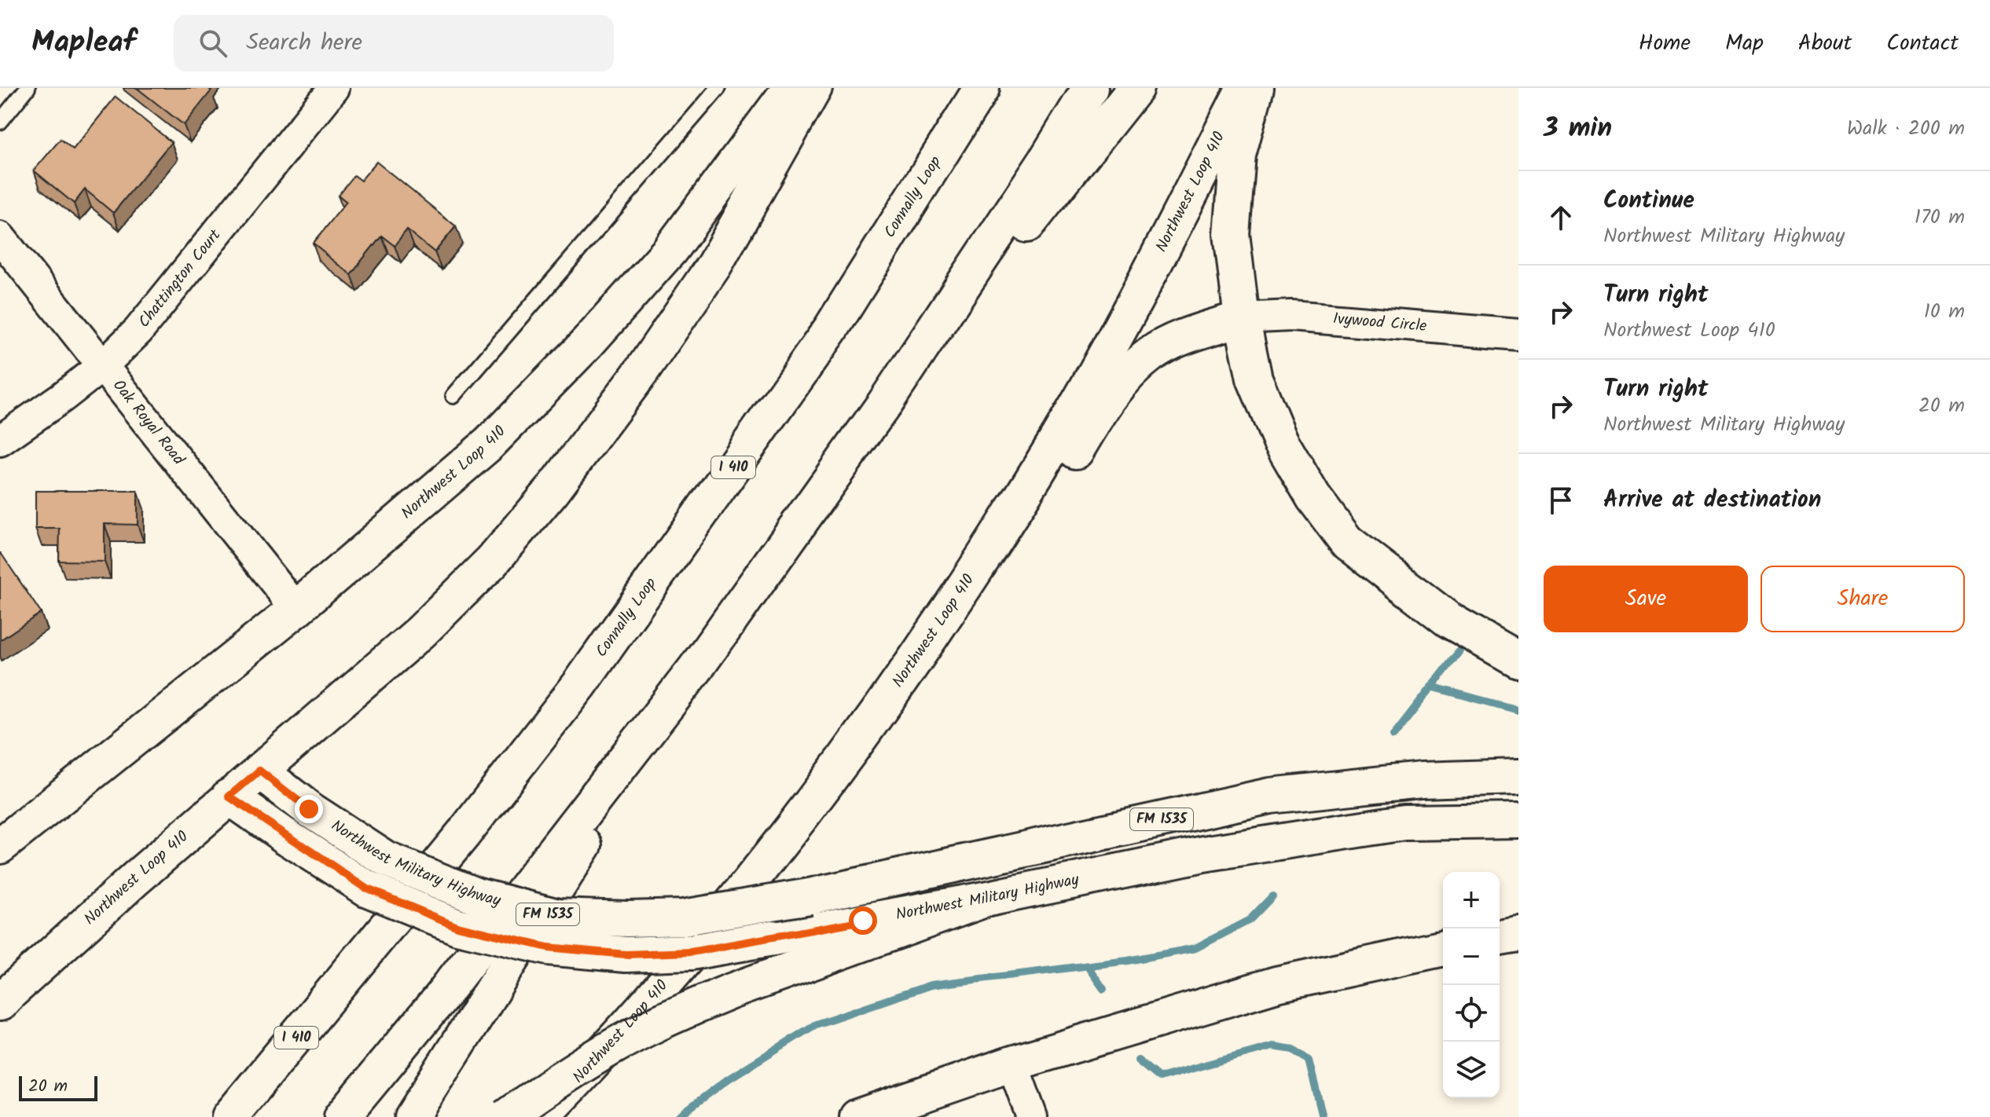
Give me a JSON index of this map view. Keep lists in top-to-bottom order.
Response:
{
  "streets": {
    "main road": [
      "Northwest Loop 410",
      "Connally Loop",
      "I 410",
      "FM 1535",
      "Northwest Military Highway"
    ],
    "street": ["Chattington Court", "Ivywood Circle", "Oak Royal Road"]
  },
  "crossings": [
    ["Northwest Loop 410", "Oak Royal Road"],
    ["Northwest Loop 410", "Northwest Military Highway"],
    ["Chattington Court", "Oak Royal Road"]
  ],
  "scale_bar": "20 m",
  "page": {
    "header": "Mapleaf",
    "search": "Search here",
    "nav": [
      "Home",
      "Map",
      "About",
      "Contact"
    ],
    "heading": ["3 min", "Walk · 200 m"],
    "list": [
      ["Continue", "Northwest Military Highway", "170 m"],
      ["Turn right", "Northwest Loop 410", "10 m"],
      ["Turn right", "Northwest Military Highway", "20 m"],
      "Arrive at destination"
    ],
    "buttons": ["Save", "Share"],
    "map_buttons": ["+", "−"],
    "scale": "20 m"
  }
}
